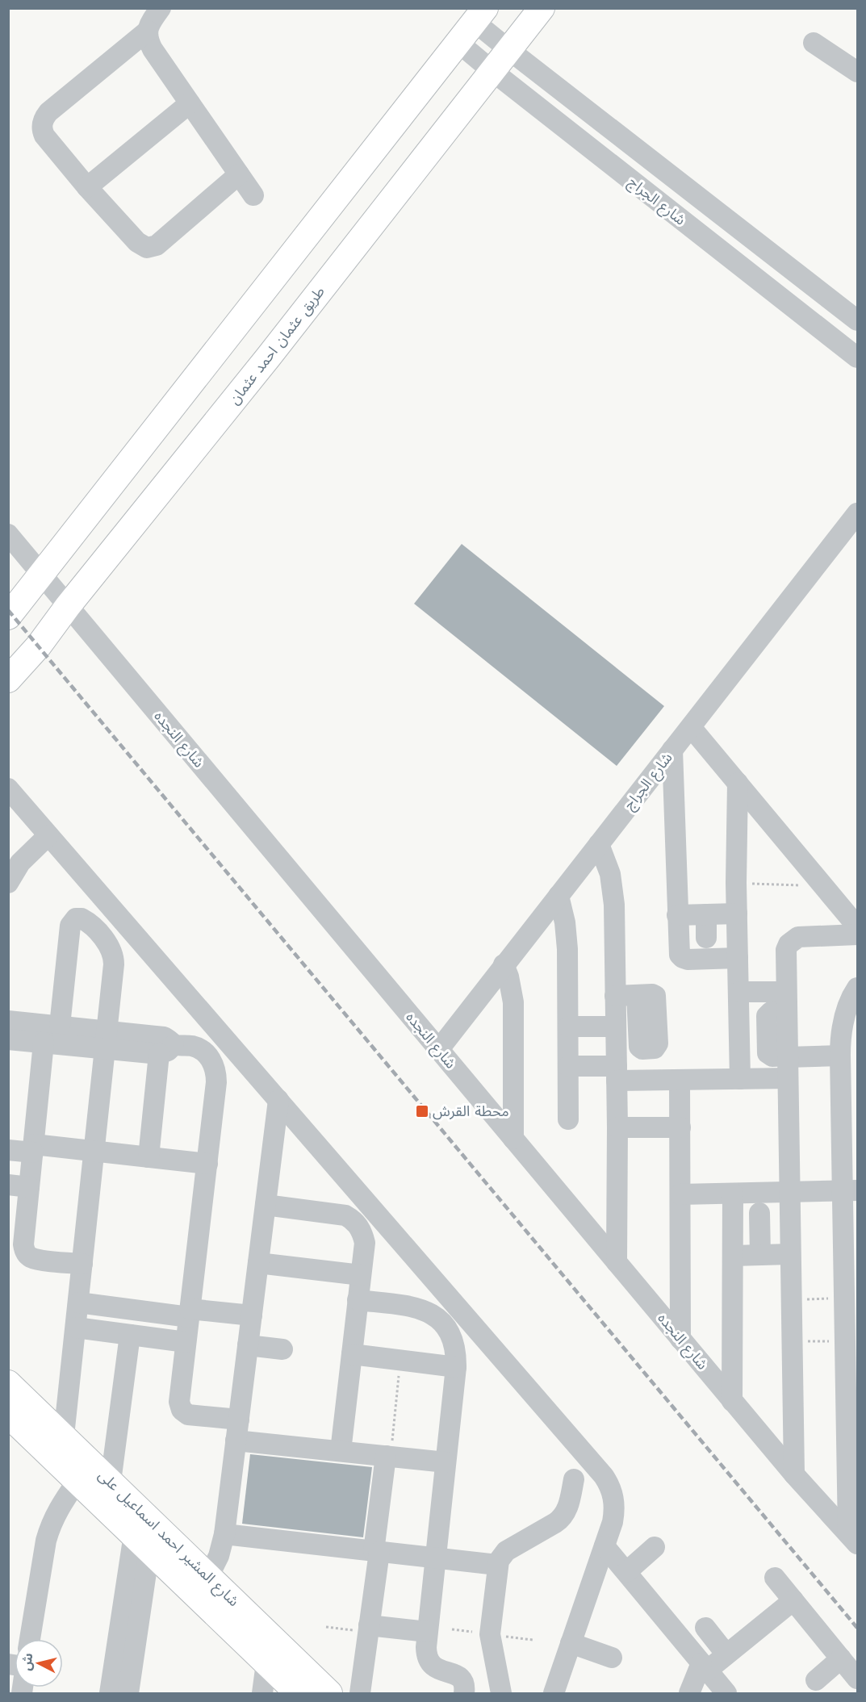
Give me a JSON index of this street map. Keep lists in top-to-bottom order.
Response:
{
  "streets": {
    "main road": ["طريق عثمان احمد عثمان", "شارع المشير احمد اسماعيل على"],
    "street": ["شارع الجراج", "شارع النجده"]
  },
  "crossings": [
    ["شارع الجراج", "طريق عثمان احمد عثمان"],
    ["شارع الجراج", "شارع النجده"],
    ["طريق عثمان احمد عثمان", "شارع النجده"]
  ],
  "places": {
    "transit": ["محطة القرش"]
  },
  "north": "left"
}
